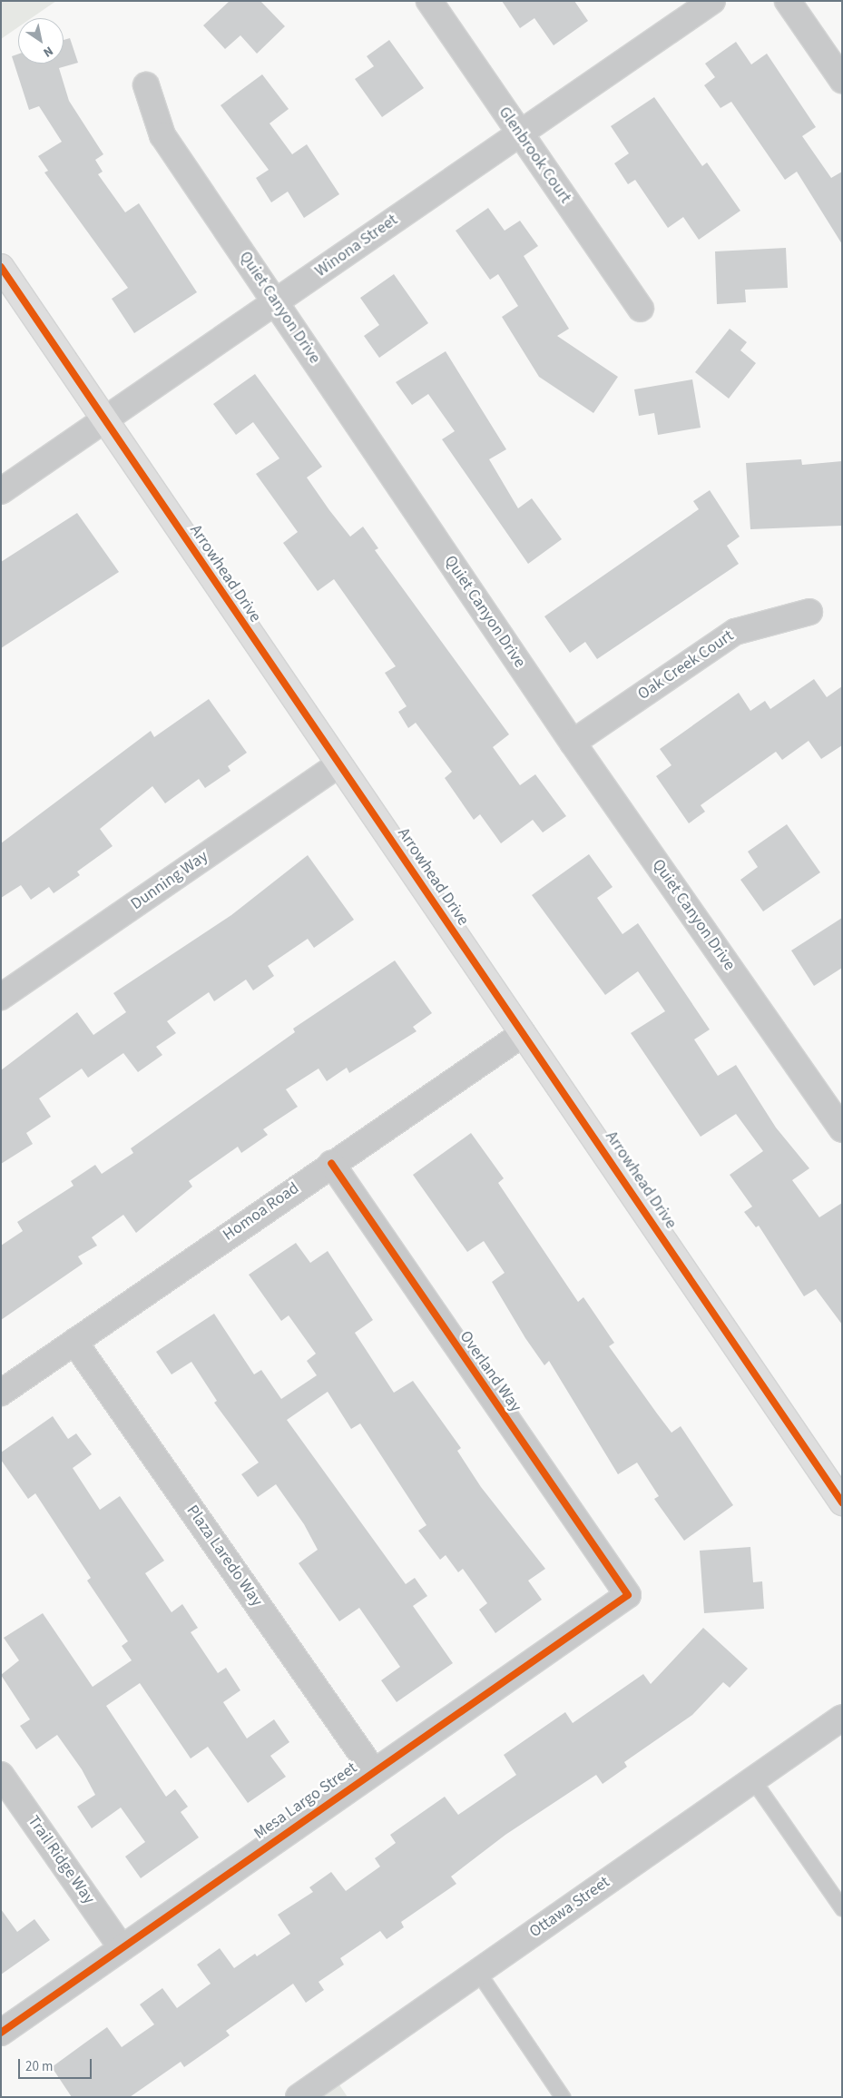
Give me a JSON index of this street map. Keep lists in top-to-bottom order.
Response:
{
  "streets": {
    "main road": ["Arrowhead Drive"],
    "street": [
      "Glenbrook Court",
      "Winona Street",
      "Quiet Canyon Drive",
      "Oak Creek Court",
      "Dunning Way",
      "Homoa Road",
      "Overland Way",
      "Plaza Laredo Way",
      "Mesa Largo Street",
      "Trail Ridge Way",
      "Ottawa Street"
    ]
  },
  "crossings": [
    ["Glenbrook Court", "Winona Street"],
    ["Winona Street", "Quiet Canyon Drive"],
    ["Winona Street", "Arrowhead Drive"],
    ["Quiet Canyon Drive", "Oak Creek Court"],
    ["Arrowhead Drive", "Dunning Way"],
    ["Arrowhead Drive", "Homoa Road"],
    ["Homoa Road", "Overland Way"],
    ["Homoa Road", "Plaza Laredo Way"],
    ["Overland Way", "Mesa Largo Street"],
    ["Plaza Laredo Way", "Mesa Largo Street"],
    ["Mesa Largo Street", "Trail Ridge Way"]
  ],
  "scale_bar": "20 m",
  "north": "bottom right"
}
